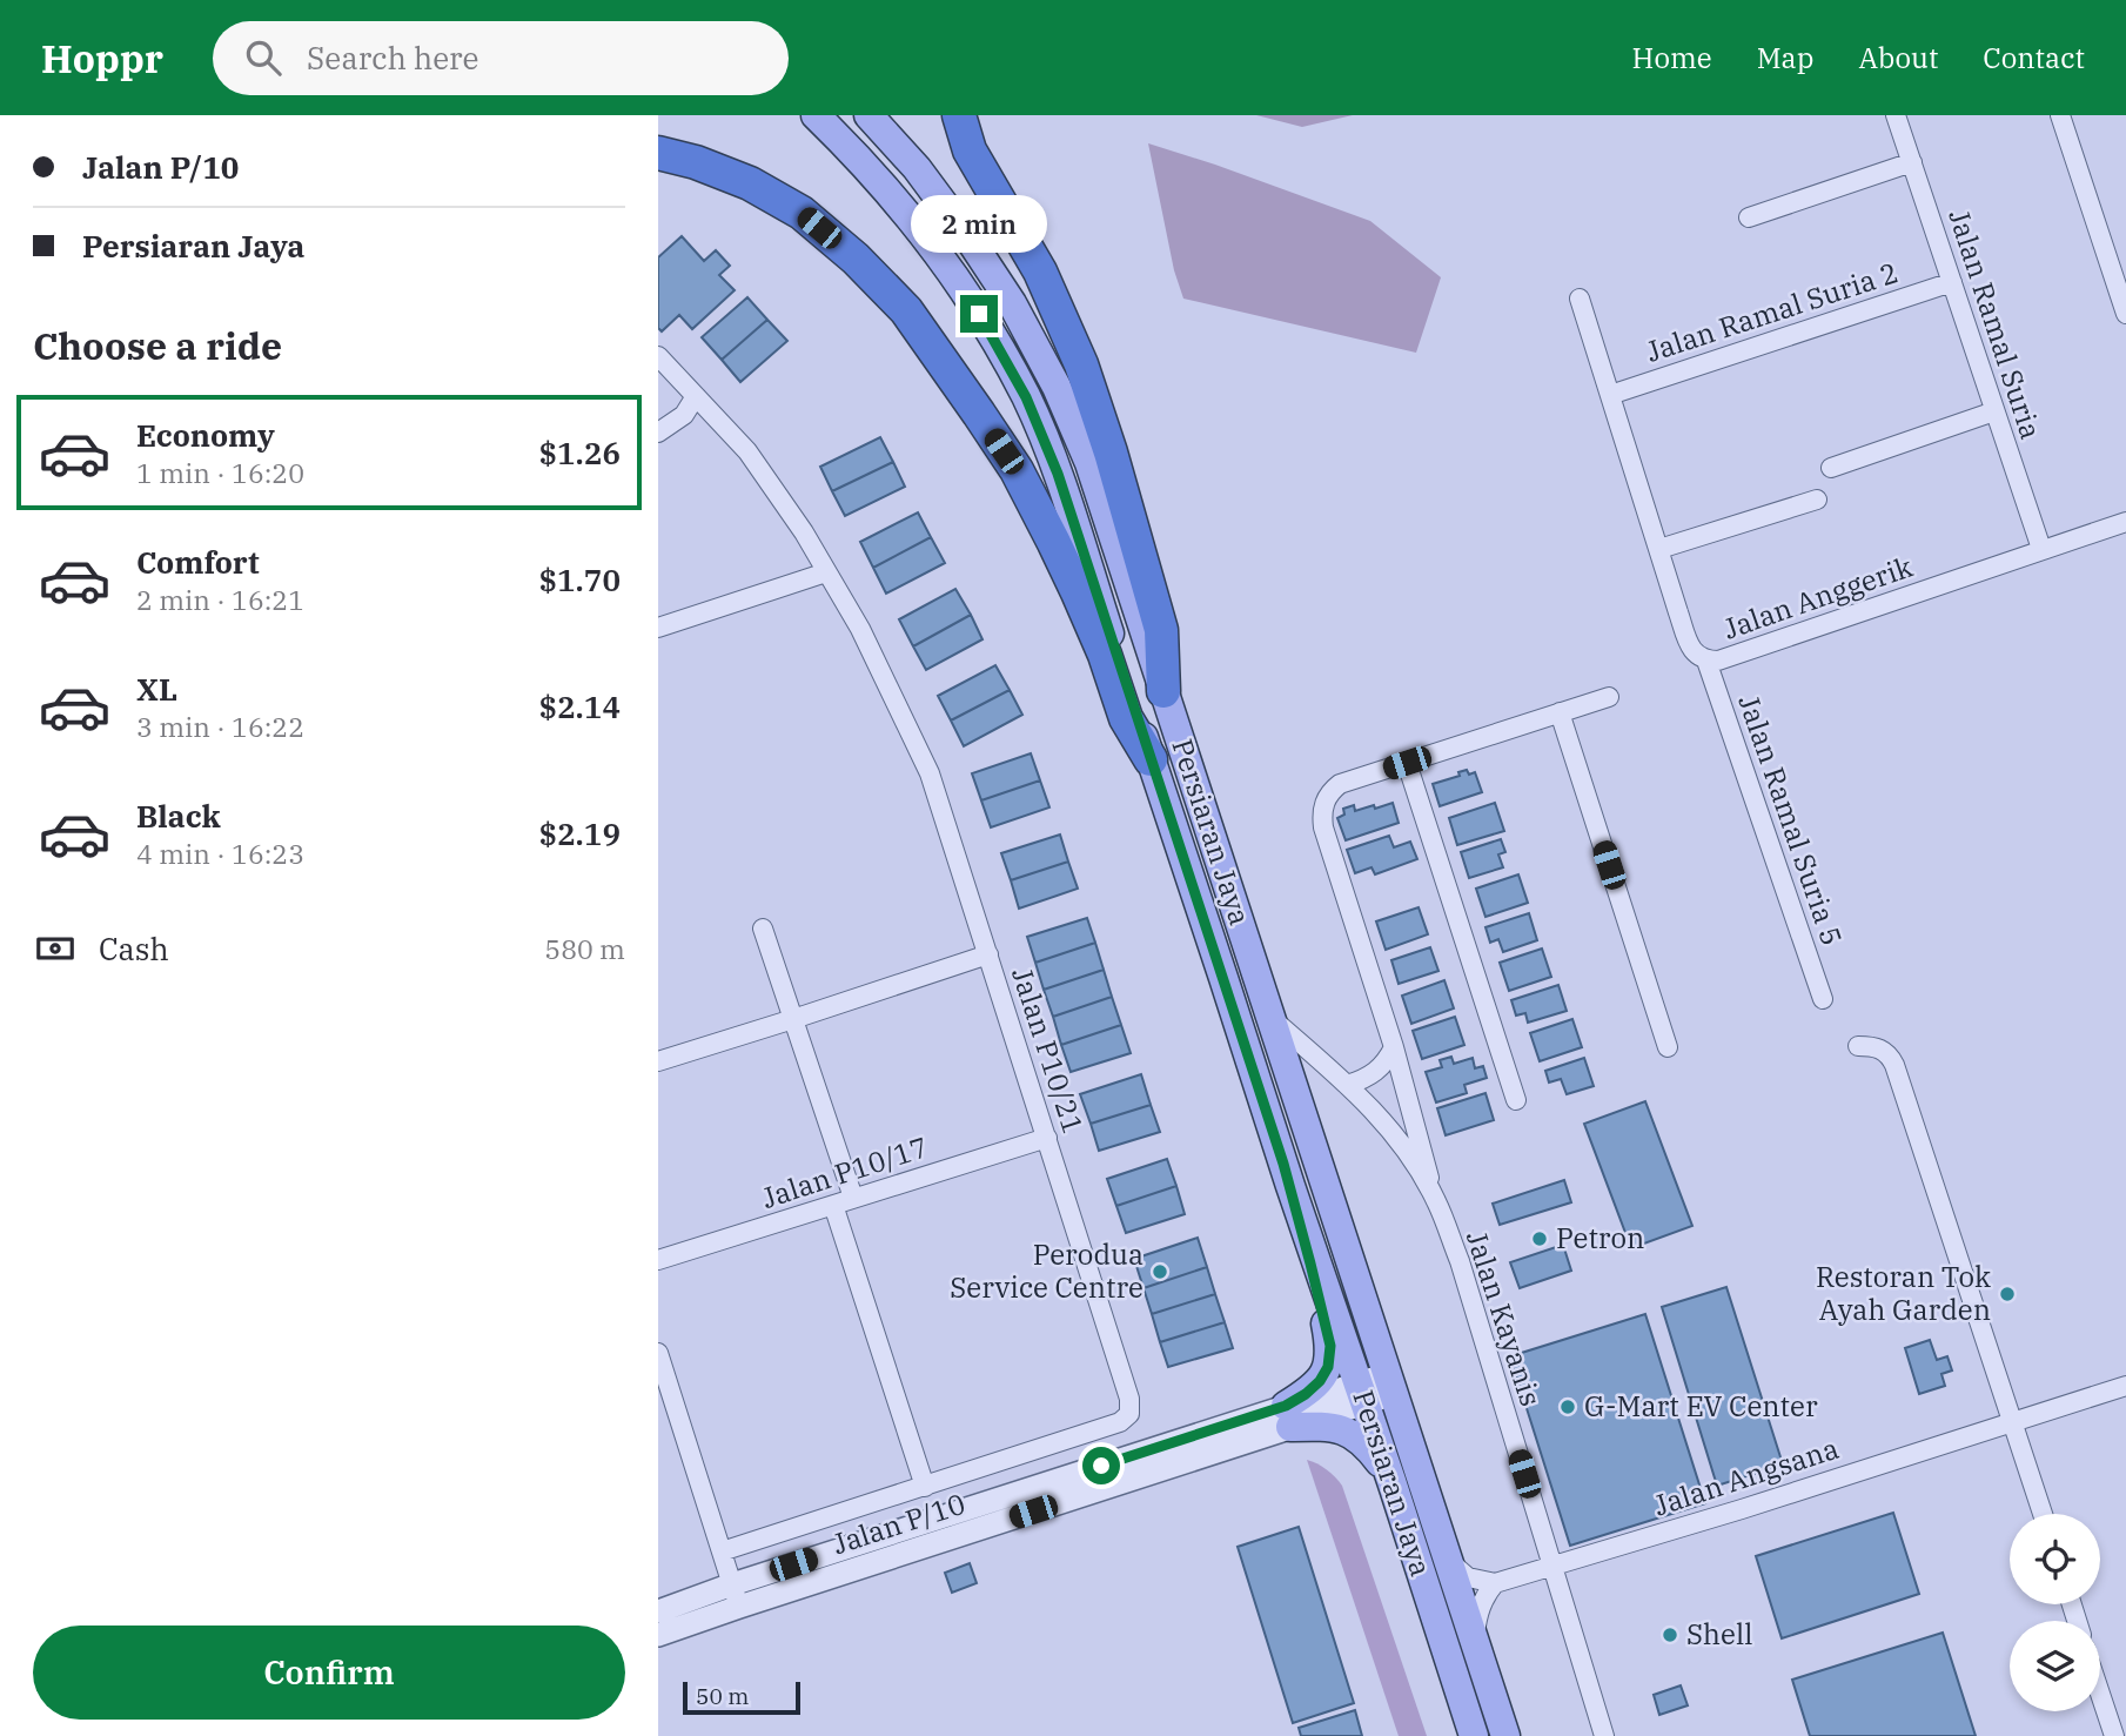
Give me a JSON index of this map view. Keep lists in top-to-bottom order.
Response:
{
  "streets": {
    "main road": ["Persiaran Jaya"],
    "street": [
      "Jalan Ramal Suria 2",
      "Jalan Ramal Suria",
      "Jalan Anggerik",
      "Jalan Ramal Suria 5",
      "Jalan P10/21",
      "Jalan P10/17",
      "Jalan Kayanis",
      "Jalan Angsana",
      "Jalan P/10"
    ]
  },
  "crossings": [
    ["Jalan Ramal Suria 2", "Jalan Ramal Suria"],
    ["Jalan Ramal Suria 2", "Jalan Anggerik"],
    ["Jalan Ramal Suria", "Jalan Anggerik"],
    ["Jalan Anggerik", "Jalan Ramal Suria 5"],
    ["Persiaran Jaya", "Jalan Kayanis"],
    ["Persiaran Jaya", "Jalan P/10"],
    ["Jalan P10/21", "Jalan P10/17"],
    ["Jalan Kayanis", "Jalan Angsana"]
  ],
  "places": [
    "Petron",
    "Perodua Service Centre",
    "Restoran Tok Ayah Garden",
    "G-Mart EV Center",
    "Shell"
  ],
  "scale_bar": "50 m",
  "page": {
    "header": "Hoppr",
    "search": "Search here",
    "nav": [
      "Home",
      "Map",
      "About",
      "Contact"
    ],
    "banner": ["Jalan P/10", "Persiaran Jaya"],
    "bubble": "2 min",
    "heading": "Choose a ride",
    "list": [
      {
        "name": "Economy",
        "note": "1 min · 16:20",
        "value": "$1.26"
      },
      {
        "name": "Comfort",
        "note": "2 min · 16:21",
        "value": "$1.70"
      },
      {
        "name": "XL",
        "note": "3 min · 16:22",
        "value": "$2.14"
      },
      {
        "name": "Black",
        "note": "4 min · 16:23",
        "value": "$2.19"
      }
    ],
    "pay": ["Cash", "580 m"],
    "buttons": "Confirm",
    "scale": "50 m"
  }
}
